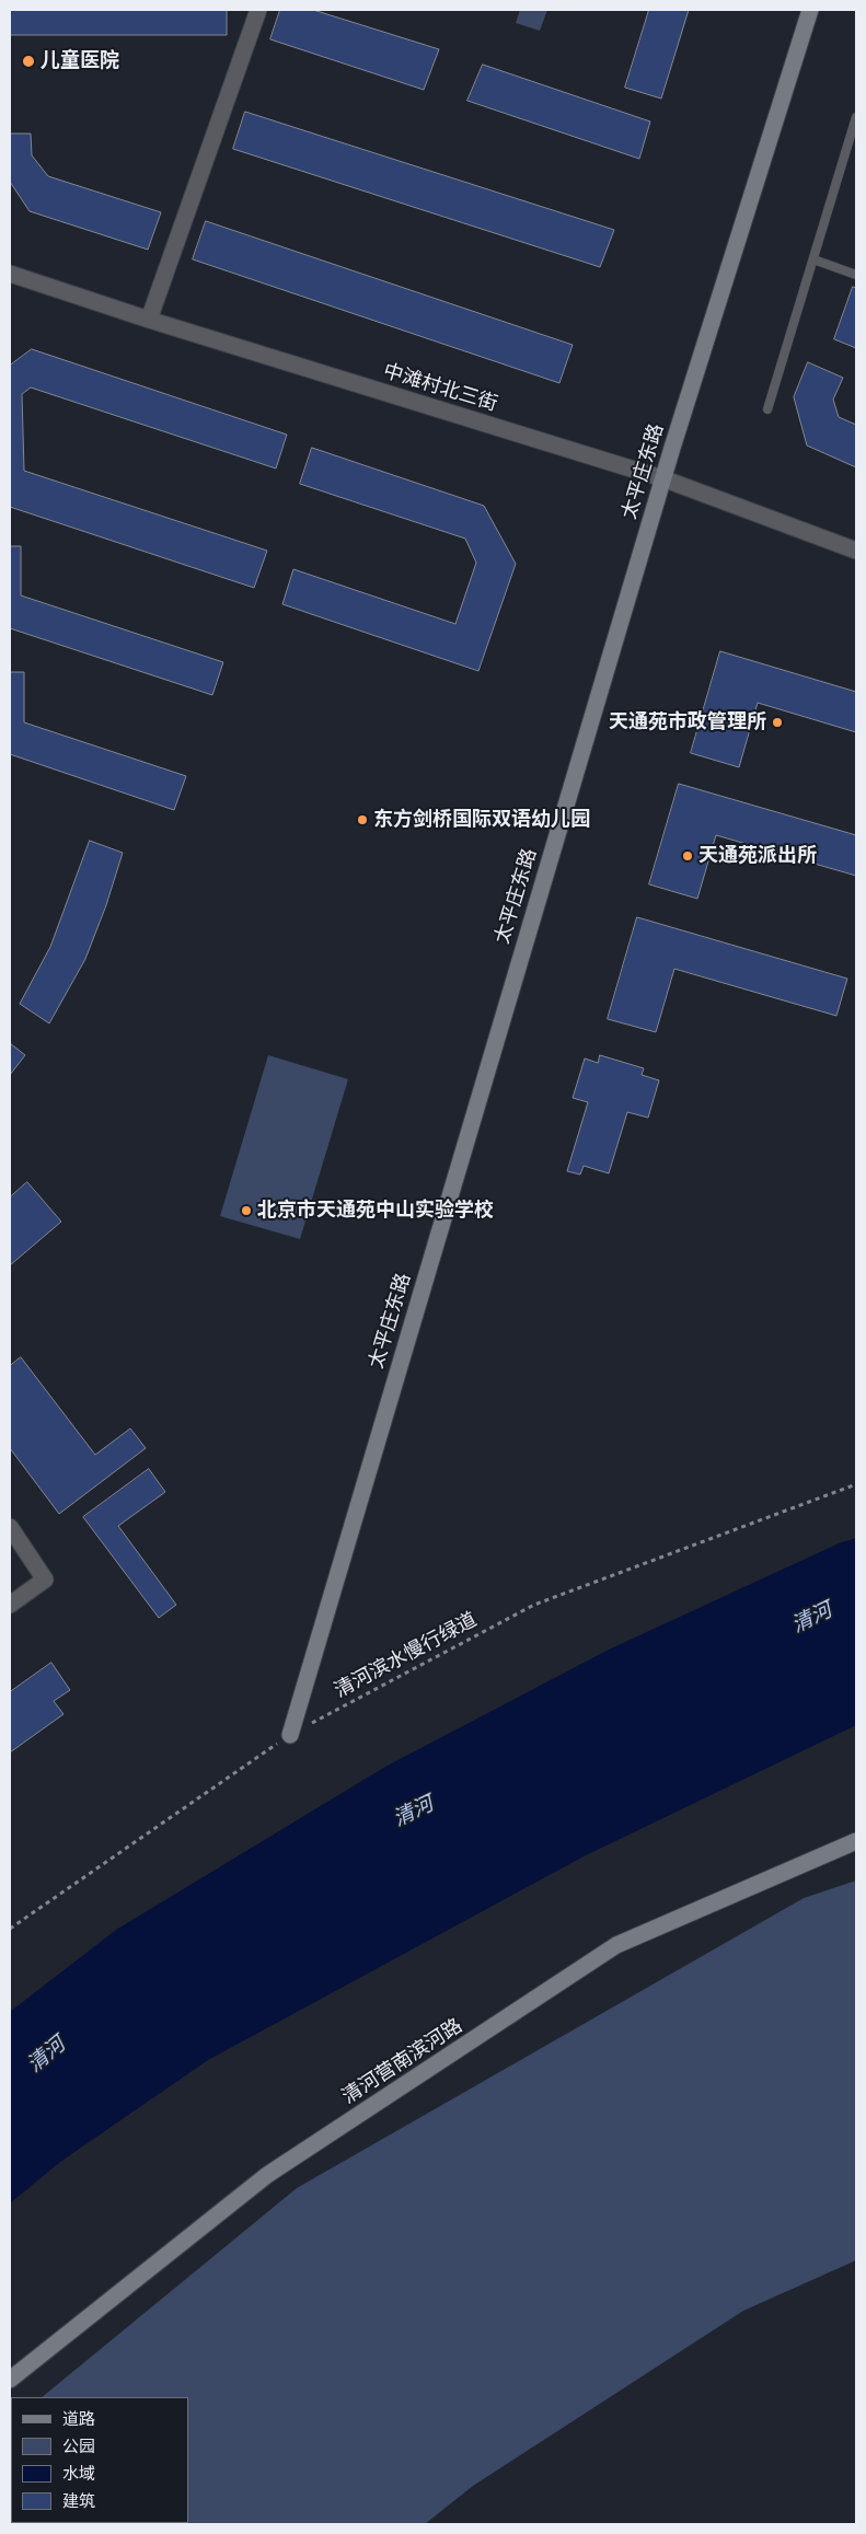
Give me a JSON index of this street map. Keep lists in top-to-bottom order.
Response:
{
  "streets": {
    "street": ["中滩村北三街", "太平庄东路", "清河营南滨河路"],
    "path": ["清河滨水慢行绿道"]
  },
  "crossings": [
    ["中滩村北三街", "太平庄东路"],
    ["太平庄东路", "清河滨水慢行绿道"]
  ],
  "water": ["清河"],
  "places": [
    "儿童医院",
    "天通苑市政管理所",
    "东方剑桥国际双语幼儿园",
    "天通苑派出所",
    "北京市天通苑中山实验学校"
  ],
  "legend": [
    "道路",
    "公园",
    "水域",
    "建筑"
  ]
}
